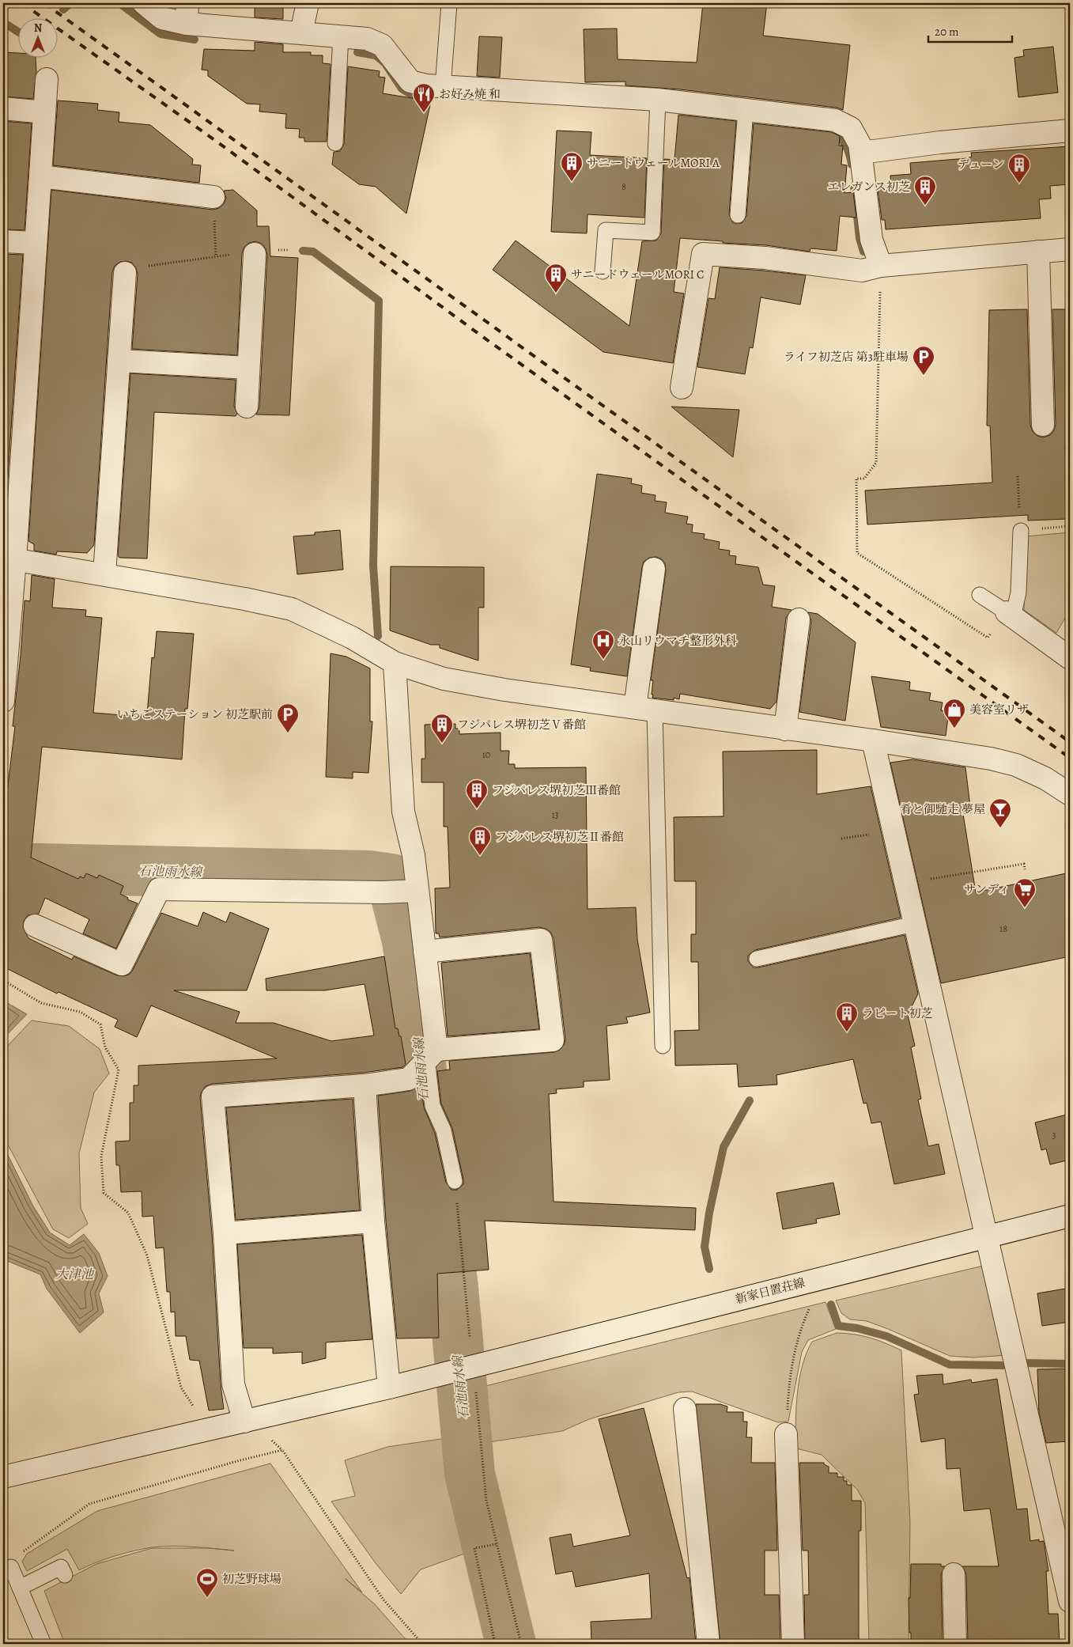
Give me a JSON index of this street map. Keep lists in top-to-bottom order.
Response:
{
  "streets": {
    "street": ["新家日置荘線"]
  },
  "water": ["石池雨水線", "大津池"],
  "places": {
    "restaurant": ["お好み焼 和"],
    "building": [
      "サニードウェールMORI A",
      "デューン",
      "エレガンス初芝",
      "サニードウェールMORI C",
      "フジパレス堺初芝Ⅴ番館",
      "フジパレス堺初芝Ⅲ番館",
      "フジパレス堺初芝Ⅱ番館",
      "ラピート初芝"
    ],
    "parking": ["ライフ初芝店 第3駐車場", "いちごステーション 初芝駅前"],
    "hospital": ["永山リウマチ整形外科"],
    "shop": ["美容室リザ"],
    "bar": ["肴と御馳走 夢屋"],
    "supermarket": ["サンディ"],
    "sports": ["初芝野球場"]
  },
  "house_numbers": [
    "8",
    "10",
    "13",
    "18",
    "3"
  ],
  "scale_bar": "20 m",
  "north": "top"
}
